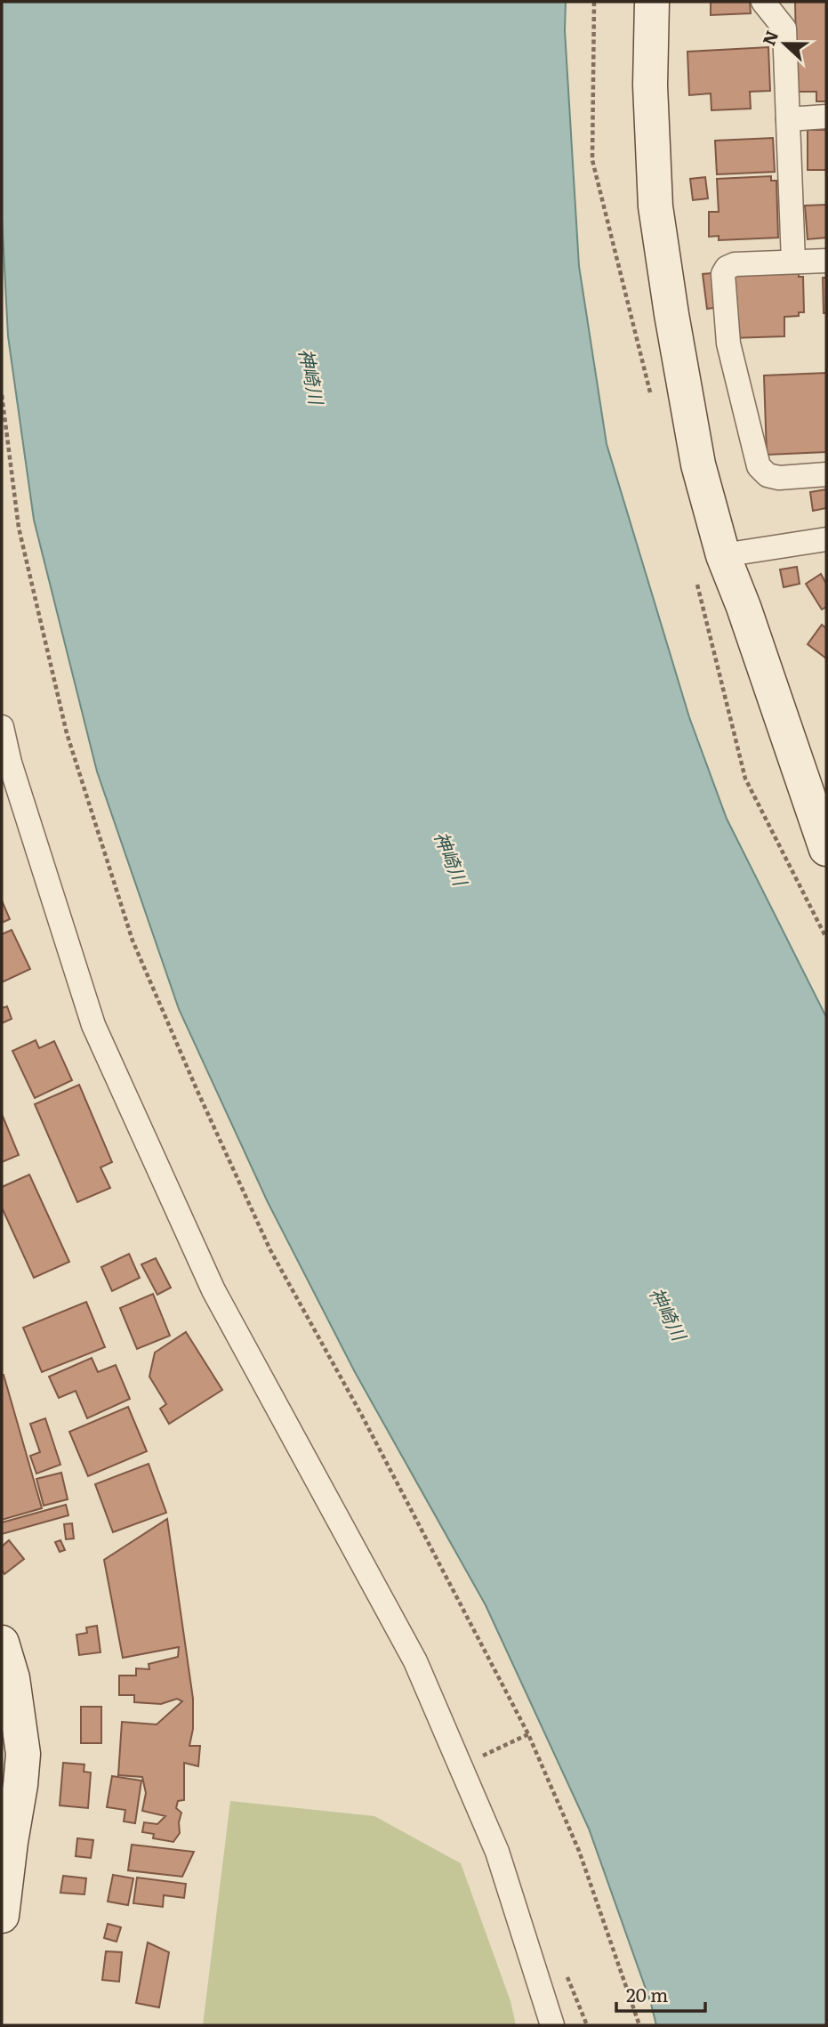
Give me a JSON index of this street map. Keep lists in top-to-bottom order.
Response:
{
  "water": ["神崎川"],
  "scale_bar": "20 m",
  "north": "left"
}
